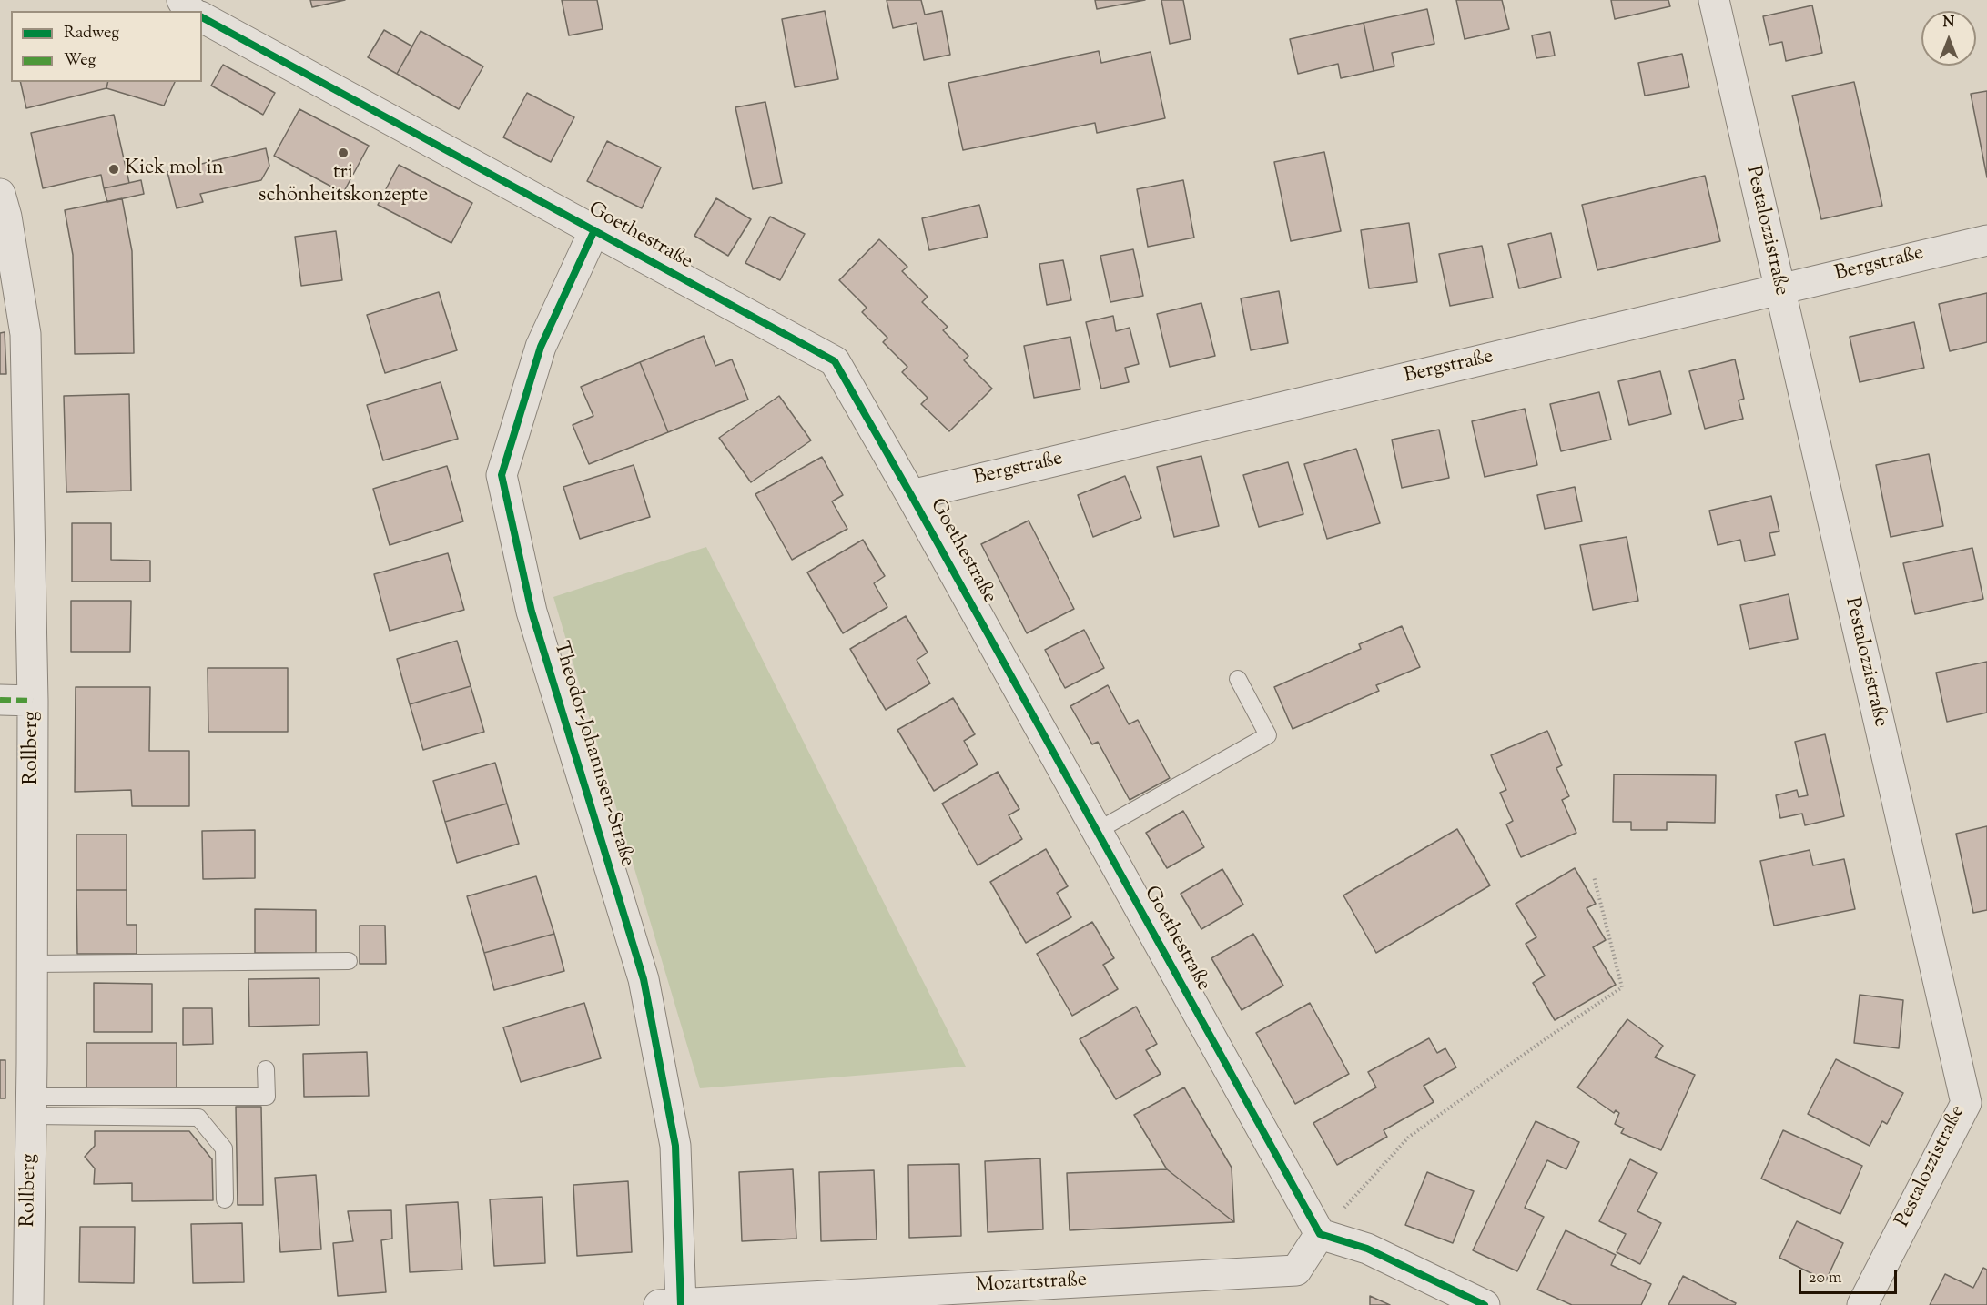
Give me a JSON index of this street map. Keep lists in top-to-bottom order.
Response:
{
  "streets": {
    "street": [
      "Pestalozzistraße",
      "Goethestraße",
      "Bergstraße",
      "Rollberg",
      "Theodor-Johannsen-Straße",
      "Mozartstraße"
    ]
  },
  "crossings": [
    ["Pestalozzistraße", "Bergstraße"],
    ["Goethestraße", "Bergstraße"],
    ["Goethestraße", "Theodor-Johannsen-Straße"],
    ["Goethestraße", "Mozartstraße"],
    ["Theodor-Johannsen-Straße", "Mozartstraße"]
  ],
  "places": ["tri schönheitskonzepte", "Kiek mol in"],
  "legend": ["Radweg", "Weg"],
  "scale_bar": "20 m",
  "north": "top"
}
